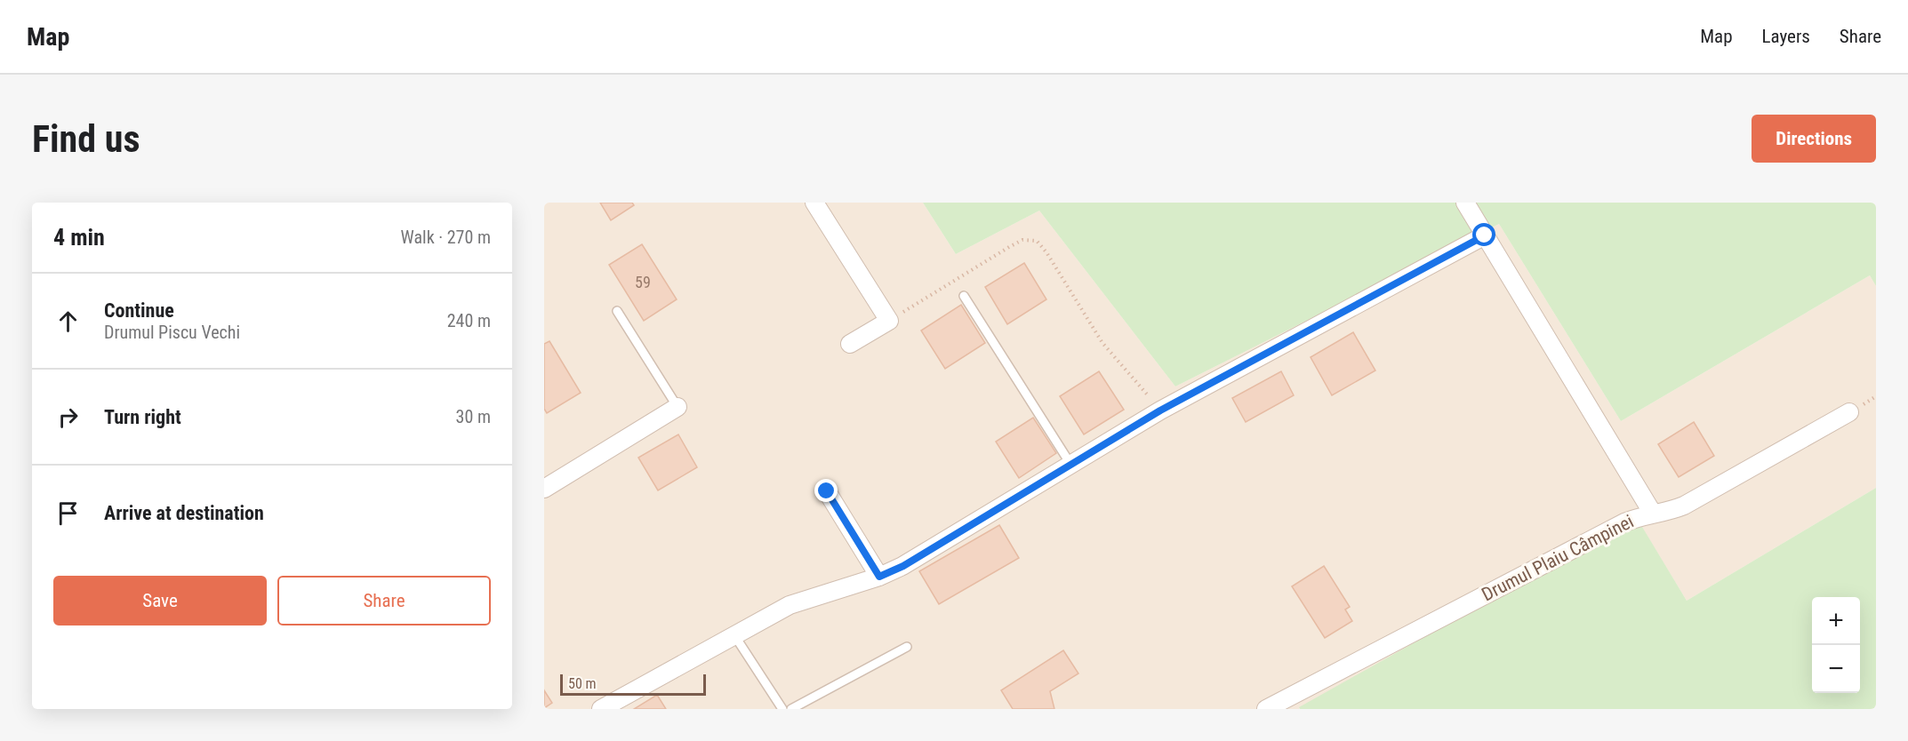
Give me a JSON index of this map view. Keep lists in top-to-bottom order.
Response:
{
  "streets": {
    "street": ["Drumul Plaiu Câmpinei"]
  },
  "house_numbers": ["59"],
  "scale_bar": "50 m",
  "page": {
    "header": "Map",
    "nav": ["Map", "Layers", "Share"],
    "buttons": [
      "Directions",
      ["Save", "Share"]
    ],
    "title": "Find us",
    "heading": ["4 min", "Walk · 270 m"],
    "list": [
      ["Continue", "Drumul Piscu Vechi", "240 m"],
      ["Turn right", "30 m"],
      "Arrive at destination"
    ],
    "map_buttons": ["+", "−"],
    "scale": "50 m"
  }
}
